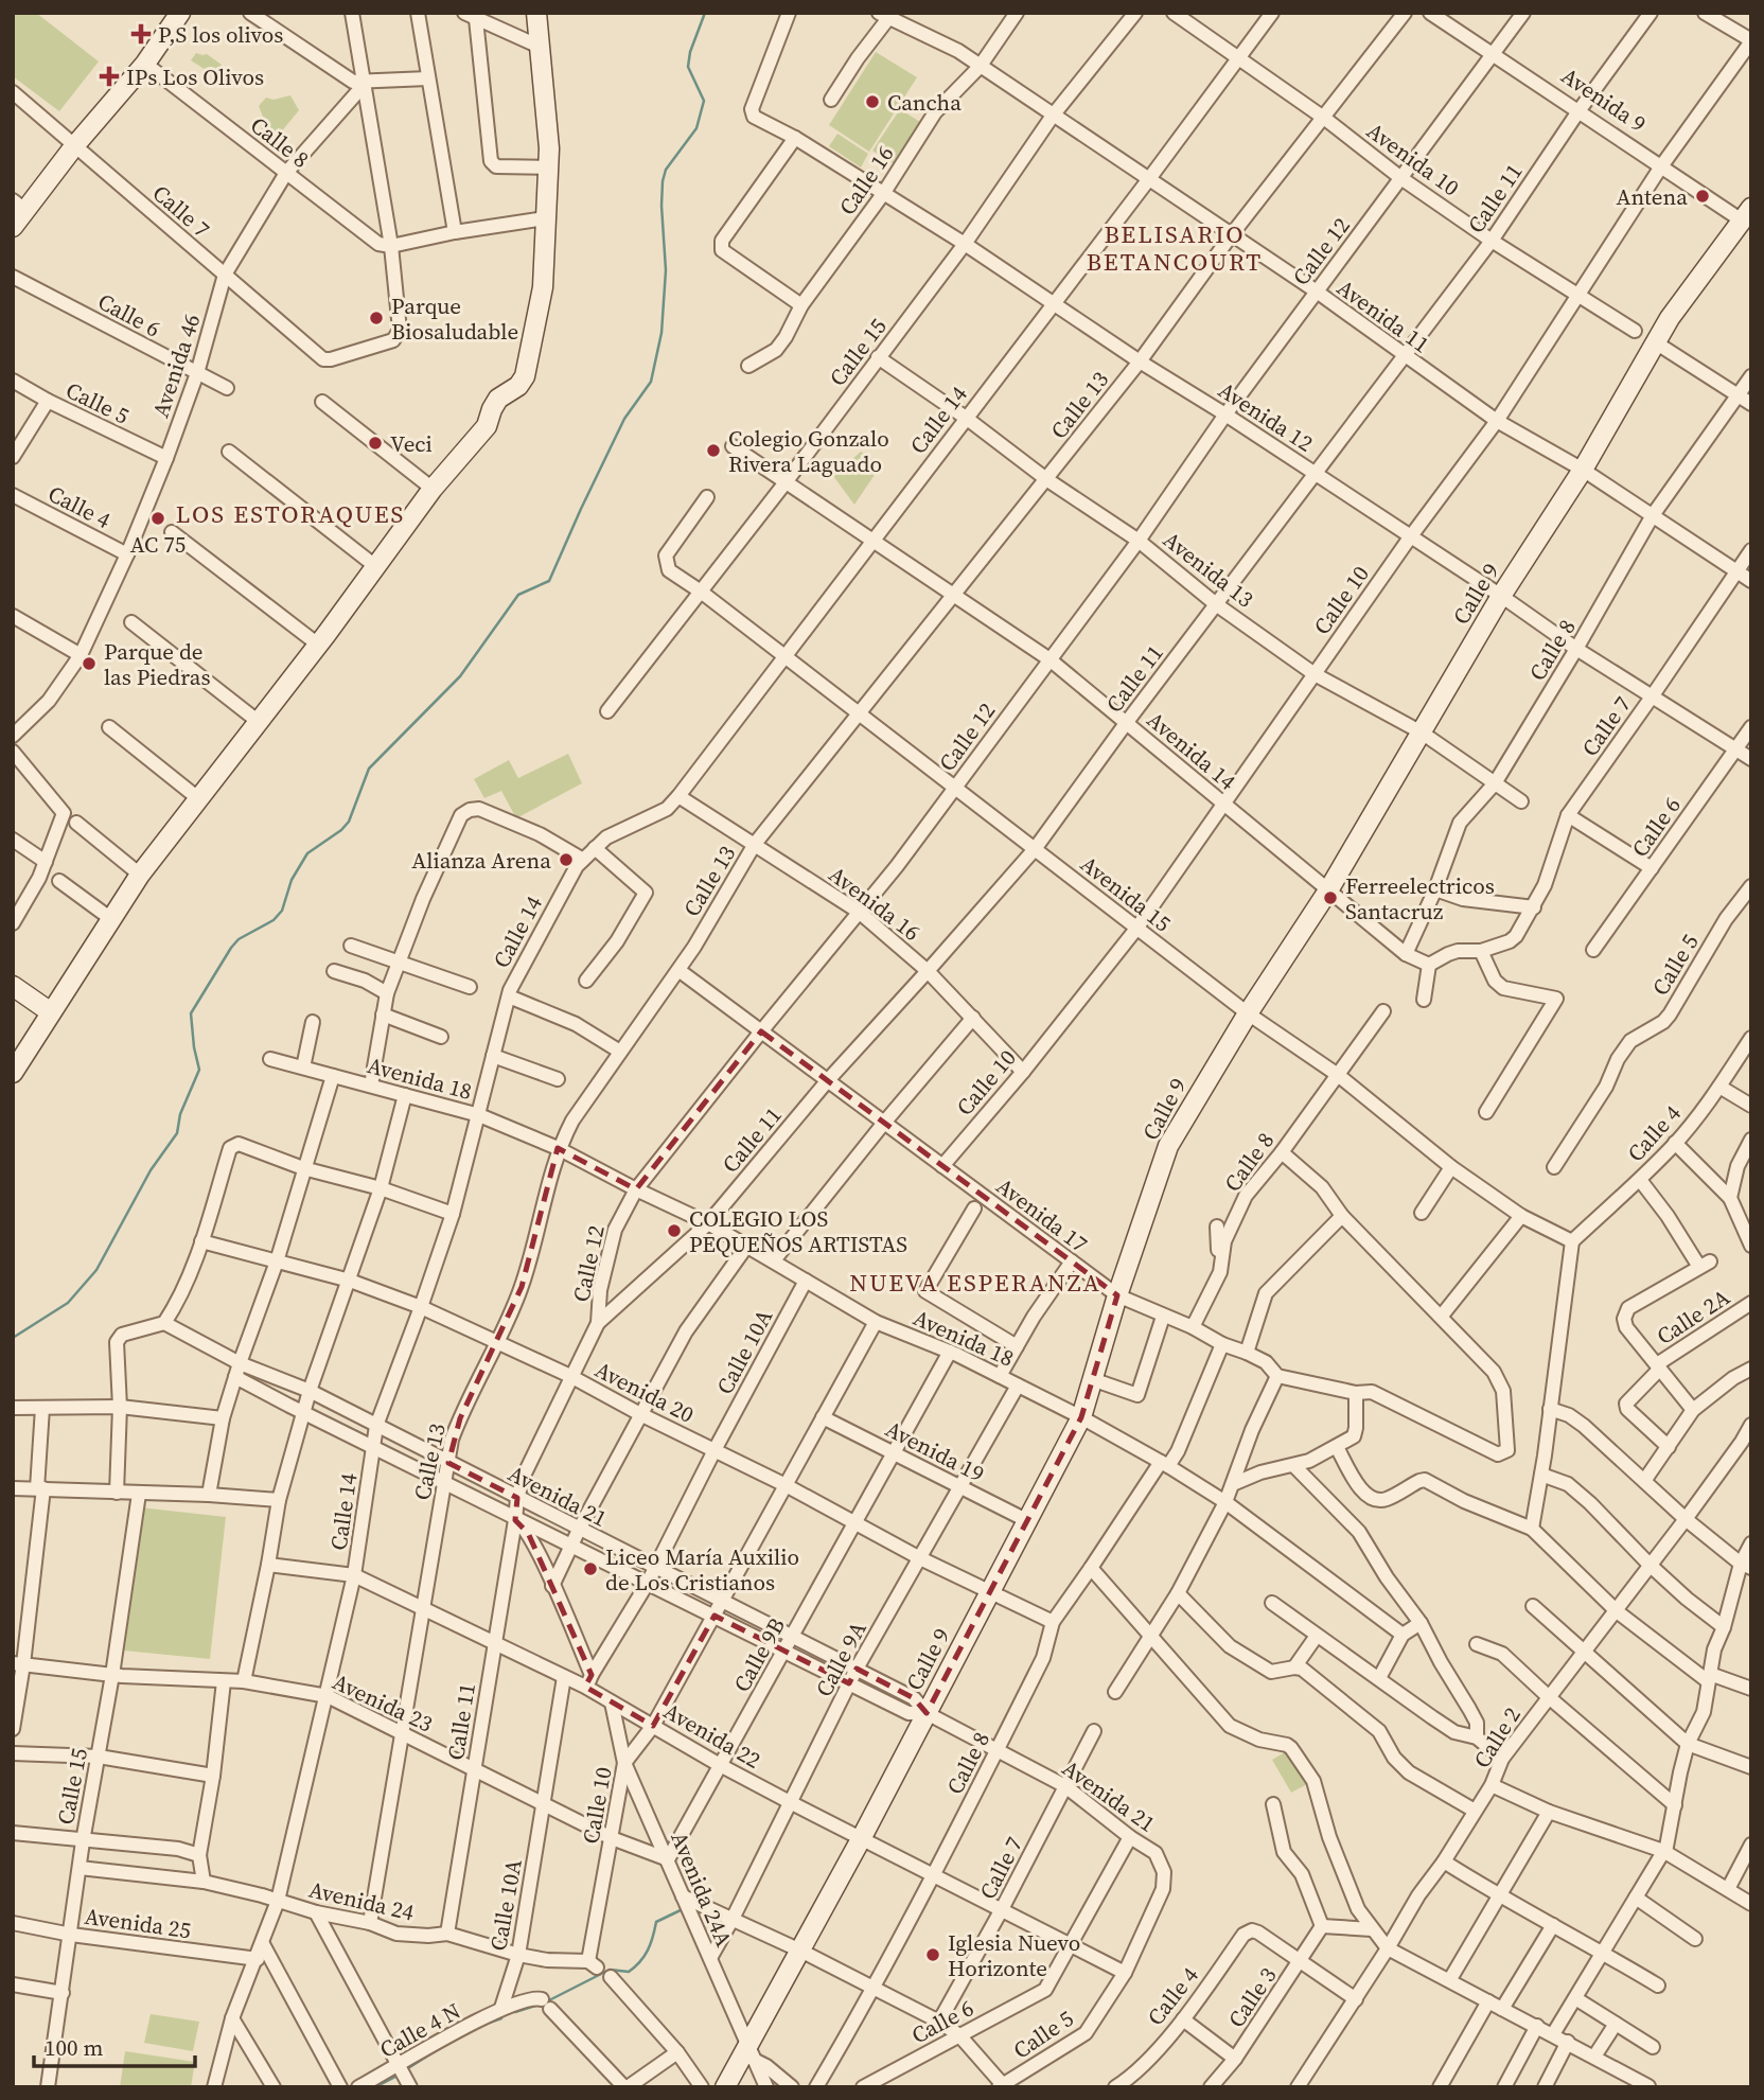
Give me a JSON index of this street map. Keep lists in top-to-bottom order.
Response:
{
  "streets": {
    "street": [
      "Avenida 9",
      "Calle 8",
      "Avenida 10",
      "Calle 16",
      "Calle 11",
      "Calle 7",
      "Calle 12",
      "Calle 6",
      "Avenida 11",
      "Calle 15",
      "Avenida 46",
      "Calle 5",
      "Calle 13",
      "Avenida 12",
      "Calle 14",
      "Calle 4",
      "Avenida 13",
      "Calle 9",
      "Calle 10",
      "Avenida 14",
      "Avenida 15",
      "Avenida 16",
      "Avenida 18",
      "Avenida 17",
      "Calle 2A",
      "Calle 10A",
      "Avenida 20",
      "Avenida 19",
      "Avenida 21",
      "Calle 9B",
      "Calle 9A",
      "Avenida 23",
      "Avenida 22",
      "Calle 2",
      "Avenida 24A",
      "Avenida 24",
      "Avenida 25",
      "Calle 3",
      "Calle 4 N"
    ]
  },
  "crossings": [
    ["Avenida 9", "Calle 11"],
    ["Avenida 9", "Calle 12"],
    ["Avenida 9", "Calle 9"],
    ["Avenida 9", "Calle 10"],
    ["Calle 8", "Calle 7"],
    ["Calle 8", "Avenida 11"],
    ["Calle 8", "Avenida 46"],
    ["Calle 8", "Avenida 12"],
    ["Calle 8", "Avenida 13"],
    ["Calle 8", "Avenida 14"],
    ["Calle 8", "Avenida 15"],
    ["Calle 8", "Avenida 18"],
    ["Calle 8", "Avenida 17"],
    ["Calle 8", "Avenida 20"],
    ["Calle 8", "Avenida 21"],
    ["Calle 8", "Avenida 22"],
    ["Avenida 10", "Calle 11"],
    ["Avenida 10", "Calle 12"],
    ["Avenida 10", "Calle 13"],
    ["Avenida 10", "Calle 14"],
    ["Avenida 10", "Calle 10"],
    ["Calle 16", "Avenida 11"],
    ["Calle 16", "Avenida 12"],
    ["Calle 11", "Calle 12"],
    ["Calle 11", "Avenida 11"],
    ["Calle 11", "Avenida 12"],
    ["Calle 11", "Avenida 13"],
    ["Calle 11", "Avenida 14"],
    ["Calle 11", "Avenida 15"],
    ["Calle 11", "Avenida 16"],
    ["Calle 11", "Avenida 18"],
    ["Calle 11", "Avenida 17"],
    ["Calle 11", "Avenida 21"],
    ["Calle 11", "Avenida 23"],
    ["Calle 11", "Avenida 22"],
    ["Calle 11", "Avenida 24"],
    ["Calle 7", "Avenida 11"],
    ["Calle 7", "Avenida 46"],
    ["Calle 7", "Avenida 12"],
    ["Calle 7", "Avenida 21"],
    ["Calle 7", "Avenida 22"],
    ["Calle 12", "Avenida 11"],
    ["Calle 12", "Avenida 12"],
    ["Calle 12", "Avenida 13"],
    ["Calle 12", "Avenida 14"],
    ["Calle 12", "Avenida 15"],
    ["Calle 12", "Avenida 16"],
    ["Calle 12", "Avenida 18"],
    ["Calle 12", "Avenida 17"],
    ["Calle 12", "Avenida 20"],
    ["Calle 12", "Avenida 21"],
    ["Calle 6", "Avenida 46"],
    ["Calle 6", "Avenida 12"],
    ["Calle 6", "Avenida 21"],
    ["Calle 6", "Avenida 22"],
    ["Avenida 11", "Calle 15"],
    ["Avenida 11", "Calle 13"],
    ["Avenida 11", "Calle 14"],
    ["Avenida 11", "Calle 9"],
    ["Avenida 11", "Calle 10"],
    ["Calle 15", "Avenida 12"],
    ["Calle 15", "Avenida 13"],
    ["Calle 15", "Avenida 14"],
    ["Calle 15", "Avenida 15"],
    ["Calle 15", "Avenida 23"],
    ["Calle 15", "Avenida 24"],
    ["Calle 15", "Avenida 25"],
    ["Avenida 46", "Calle 5"],
    ["Avenida 46", "Calle 4"],
    ["Calle 5", "Avenida 21"],
    ["Calle 5", "Avenida 22"],
    ["Calle 13", "Avenida 12"],
    ["Calle 13", "Avenida 13"],
    ["Calle 13", "Avenida 14"],
    ["Calle 13", "Avenida 15"],
    ["Calle 13", "Avenida 16"],
    ["Calle 13", "Avenida 18"],
    ["Calle 13", "Avenida 17"],
    ["Calle 13", "Avenida 20"],
    ["Calle 13", "Avenida 21"],
    ["Calle 13", "Avenida 23"],
    ["Calle 13", "Avenida 22"],
    ["Calle 13", "Avenida 24"],
    ["Avenida 12", "Calle 14"],
    ["Avenida 12", "Calle 9"],
    ["Avenida 12", "Calle 10"],
    ["Calle 14", "Avenida 13"],
    ["Calle 14", "Avenida 14"],
    ["Calle 14", "Avenida 15"],
    ["Calle 14", "Avenida 16"],
    ["Calle 14", "Avenida 18"],
    ["Calle 14", "Avenida 20"],
    ["Calle 14", "Avenida 21"],
    ["Calle 14", "Avenida 23"],
    ["Calle 14", "Avenida 22"],
    ["Calle 14", "Avenida 24"],
    ["Calle 14", "Avenida 25"],
    ["Calle 4", "Avenida 15"],
    ["Calle 4", "Calle 3"],
    ["Avenida 13", "Calle 9"],
    ["Avenida 13", "Calle 10"],
    ["Calle 9", "Avenida 14"],
    ["Calle 9", "Avenida 15"],
    ["Calle 9", "Avenida 18"],
    ["Calle 9", "Avenida 17"],
    ["Calle 9", "Avenida 20"],
    ["Calle 9", "Avenida 19"],
    ["Calle 9", "Avenida 21"],
    ["Calle 9", "Avenida 22"],
    ["Calle 9", "Avenida 24A"],
    ["Calle 10", "Avenida 14"],
    ["Calle 10", "Avenida 15"],
    ["Calle 10", "Avenida 16"],
    ["Calle 10", "Avenida 18"],
    ["Calle 10", "Avenida 17"],
    ["Calle 10", "Avenida 20"],
    ["Calle 10", "Avenida 19"],
    ["Calle 10", "Avenida 21"],
    ["Calle 10", "Avenida 23"],
    ["Calle 10", "Avenida 22"],
    ["Calle 10", "Avenida 24A"],
    ["Calle 10", "Avenida 24"],
    ["Avenida 18", "Calle 10A"],
    ["Avenida 18", "Calle 9B"],
    ["Avenida 18", "Calle 9A"],
    ["Calle 10A", "Avenida 20"],
    ["Calle 10A", "Avenida 21"],
    ["Calle 10A", "Avenida 23"],
    ["Calle 10A", "Avenida 22"],
    ["Calle 10A", "Avenida 24"],
    ["Calle 10A", "Calle 4 N"],
    ["Avenida 20", "Calle 9B"],
    ["Avenida 20", "Calle 9A"],
    ["Avenida 19", "Calle 9B"],
    ["Avenida 19", "Calle 9A"],
    ["Avenida 21", "Calle 9B"],
    ["Avenida 21", "Calle 9A"],
    ["Calle 9B", "Avenida 23"],
    ["Calle 9B", "Avenida 22"],
    ["Calle 9B", "Avenida 24A"],
    ["Calle 9A", "Avenida 22"],
    ["Calle 9A", "Avenida 24A"],
    ["Avenida 23", "Avenida 24A"],
    ["Avenida 22", "Avenida 24A"]
  ],
  "districts": ["BELISARIO BETANCOURT", "LOS ESTORAQUES", "NUEVA ESPERANZA"],
  "places": {
    "health": ["P,S los olivos", "IPs Los Olivos"],
    "other": [
      "Cancha",
      "Antena",
      "Parque Biosaludable",
      "Veci",
      "Colegio Gonzalo Rivera Laguado",
      "AC 75",
      "Parque de las Piedras",
      "Alianza Arena",
      "Ferreelectricos Santacruz",
      "COLEGIO LOS PEQUEÑOS ARTISTAS",
      "Liceo María Auxilio de Los Cristianos",
      "Iglesia Nuevo Horizonte"
    ]
  },
  "scale_bar": "100 m"
}
